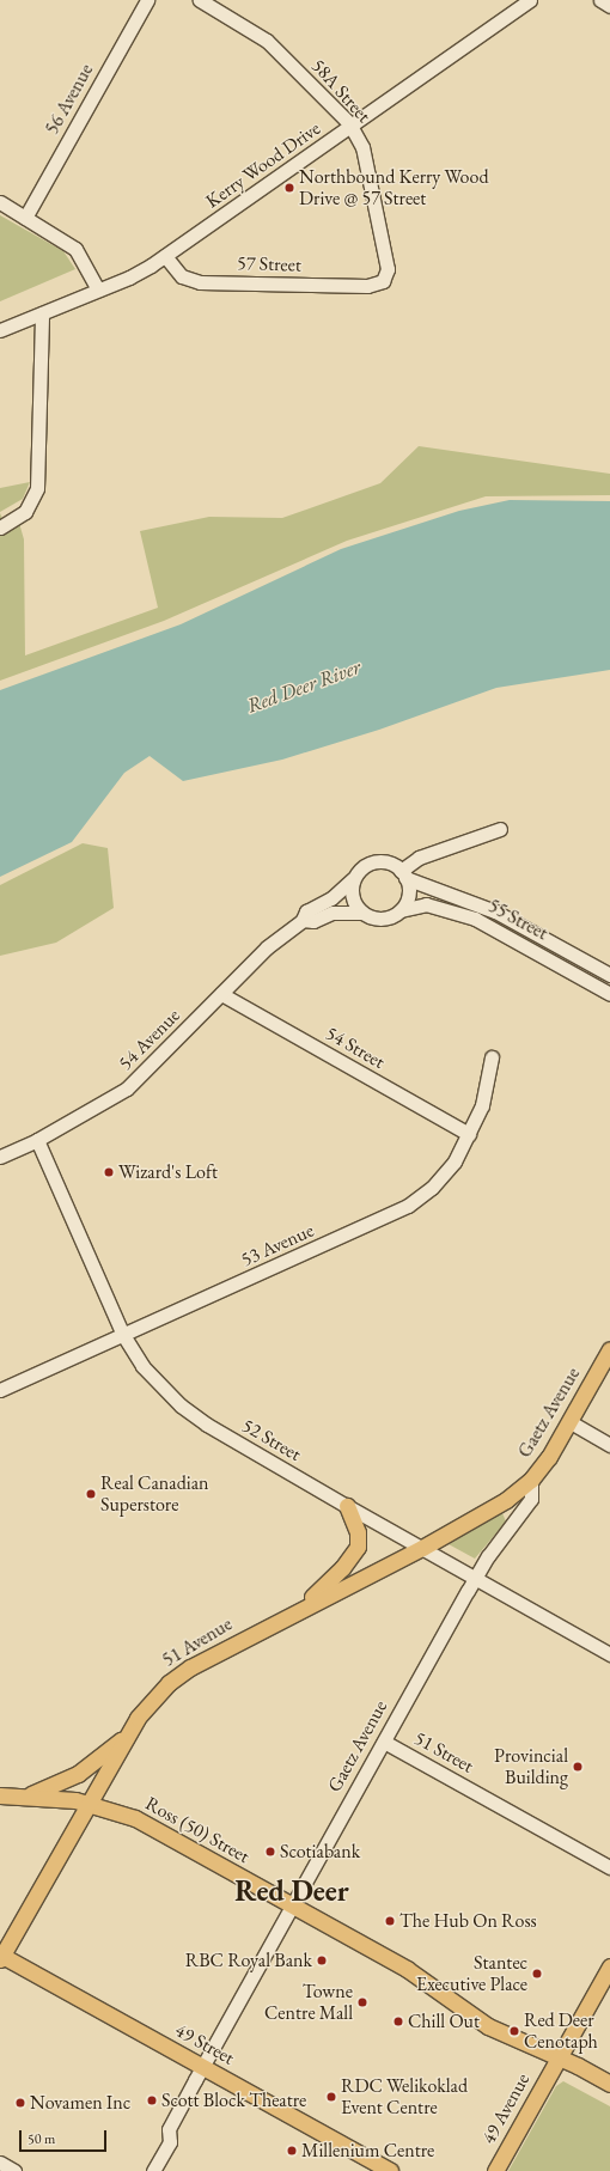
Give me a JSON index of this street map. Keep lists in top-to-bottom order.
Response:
{
  "streets": {
    "main road": [
      "Gaetz Avenue",
      "51 Avenue",
      "Ross (50) Street",
      "49 Street",
      "49 Avenue"
    ],
    "street": [
      "58A Street",
      "56 Avenue",
      "Kerry Wood Drive",
      "57 Street",
      "55 Street",
      "54 Avenue",
      "54 Street",
      "53 Avenue",
      "52 Street",
      "51 Street"
    ]
  },
  "crossings": [
    ["58A Street", "Kerry Wood Drive"],
    ["58A Street", "57 Street"],
    ["Kerry Wood Drive", "57 Street"],
    ["55 Street", "54 Avenue"],
    ["54 Avenue", "54 Street"],
    ["54 Avenue", "52 Street"],
    ["54 Street", "53 Avenue"],
    ["53 Avenue", "52 Street"],
    ["Gaetz Avenue", "52 Street"],
    ["Gaetz Avenue", "51 Avenue"],
    ["Gaetz Avenue", "51 Street"],
    ["Gaetz Avenue", "Ross (50) Street"],
    ["Gaetz Avenue", "49 Street"],
    ["52 Street", "51 Avenue"],
    ["51 Avenue", "Ross (50) Street"],
    ["51 Avenue", "49 Street"],
    ["Ross (50) Street", "49 Avenue"]
  ],
  "districts": ["Red Deer"],
  "water": ["Red Deer River"],
  "places": [
    "Northbound Kerry Wood Drive @ 57 Street",
    "Wizard's Loft",
    "Real Canadian Superstore",
    "Provincial Building",
    "Scotiabank",
    "The Hub On Ross",
    "RBC Royal Bank",
    "Stantec Executive Place",
    "Towne Centre Mall",
    "Chill Out",
    "Red Deer Cenotaph",
    "RDC Welikoklad Event Centre",
    "Scott Block Theatre",
    "Novamen Inc",
    "Millenium Centre"
  ],
  "scale_bar": "50 m"
}
